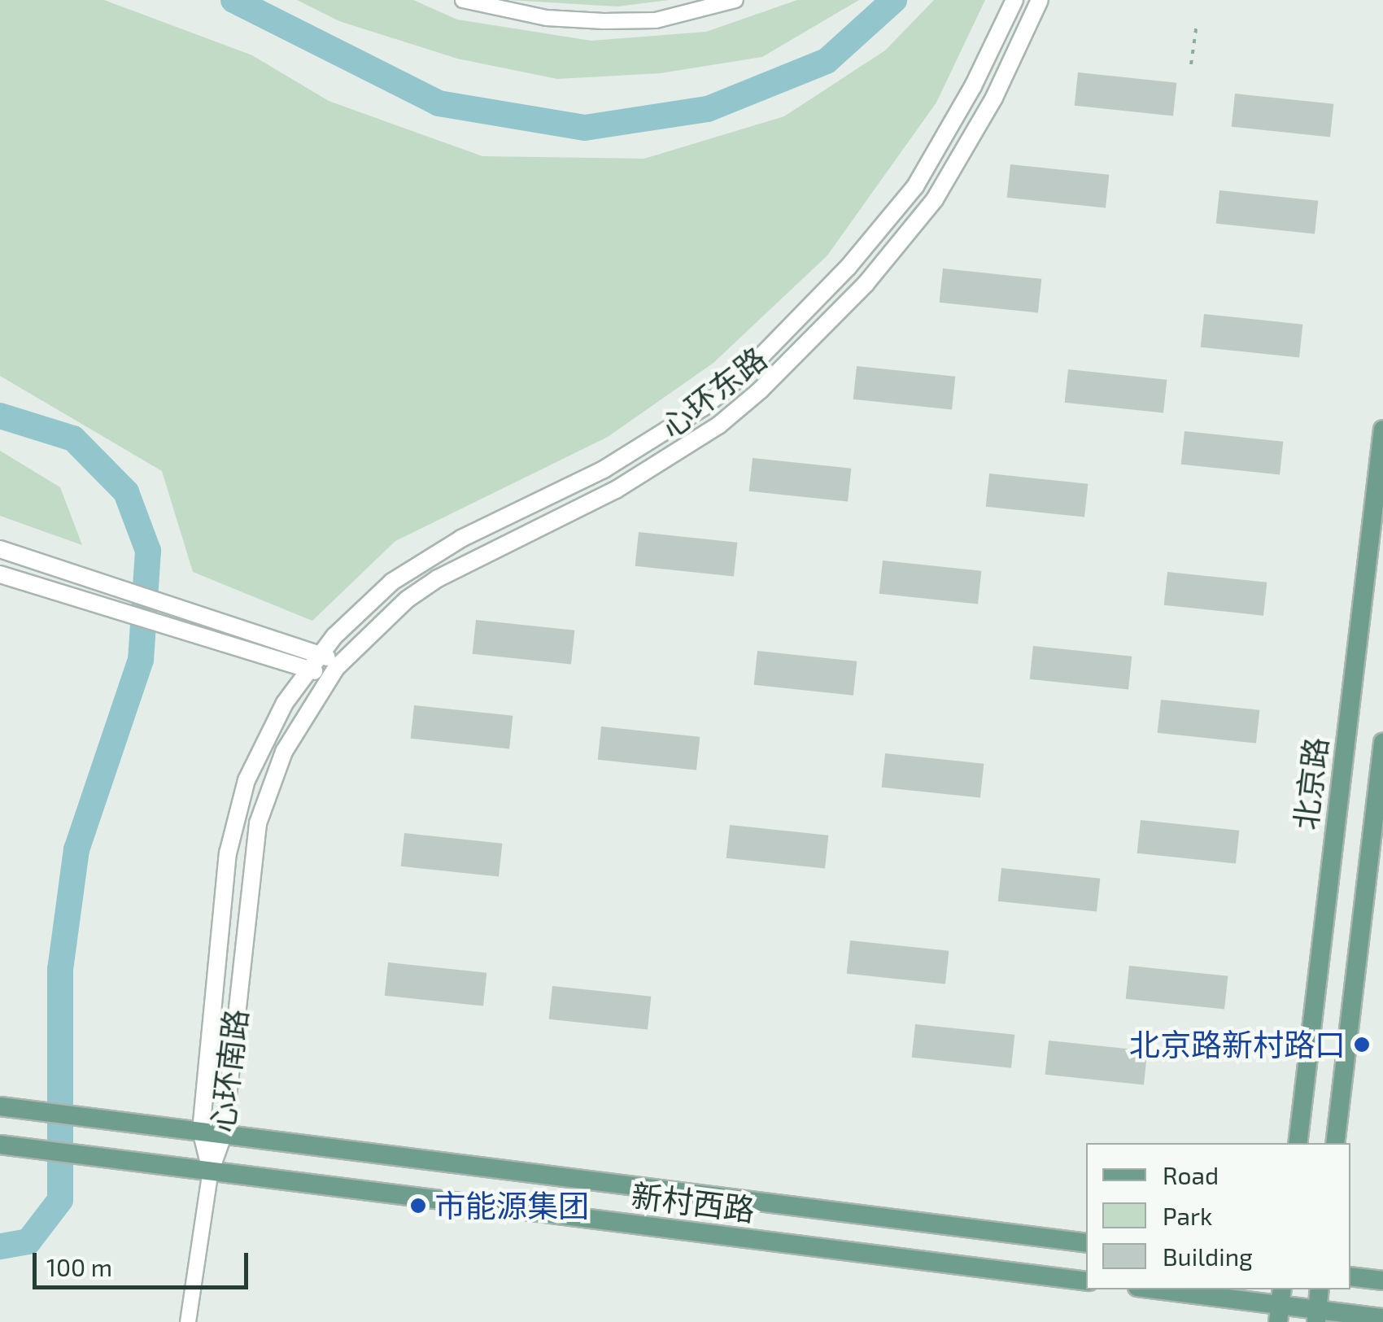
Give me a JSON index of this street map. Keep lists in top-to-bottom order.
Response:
{
  "streets": {
    "main road": [
      "心环东路",
      "北京路",
      "心环南路",
      "新村西路"
    ]
  },
  "crossings": [
    ["心环东路", "心环南路"],
    ["心环南路", "新村西路"]
  ],
  "places": ["北京路新村路口", "市能源集团"],
  "legend": ["Road", "Park", "Building"],
  "scale_bar": "100 m"
}
